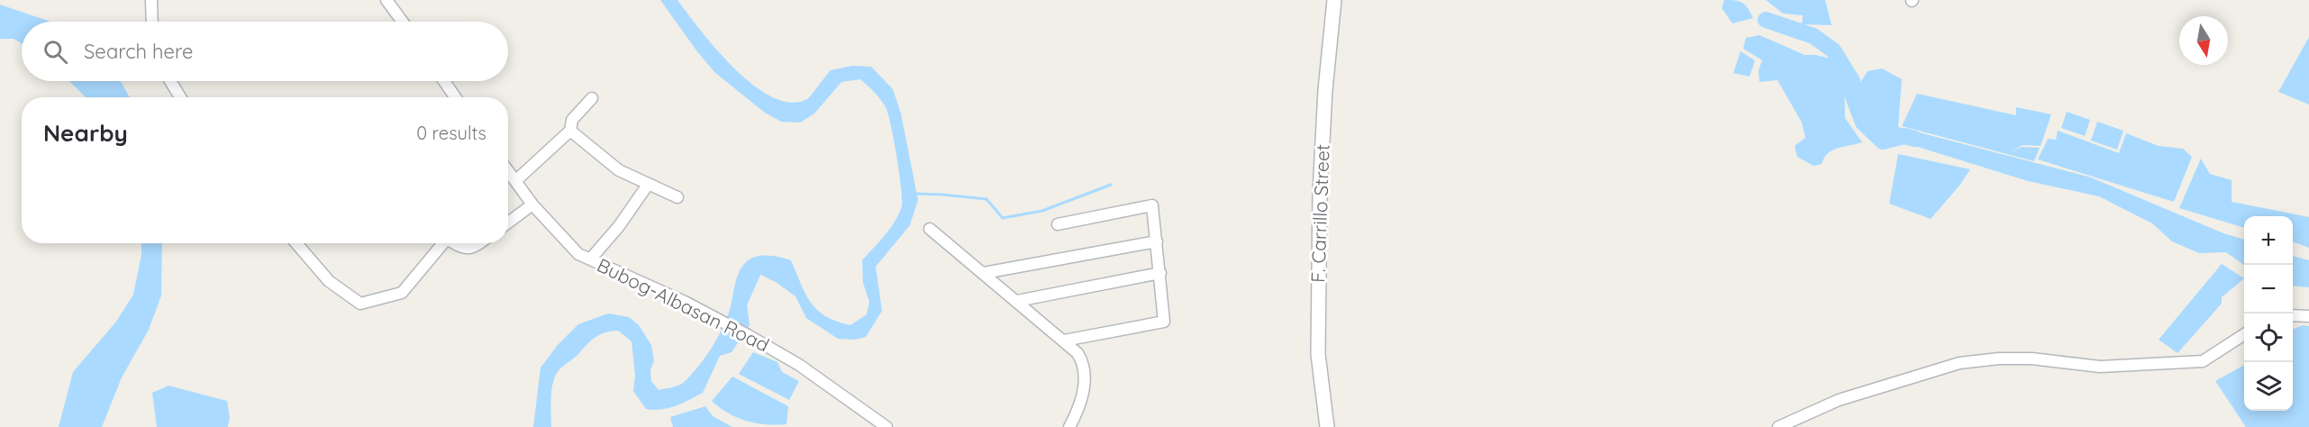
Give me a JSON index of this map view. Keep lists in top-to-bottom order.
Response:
{
  "streets": {
    "street": ["F. Carrillo Street", "Bubog-Albasan Road"]
  },
  "north": "bottom",
  "page": {
    "search": "Search here",
    "heading": ["Nearby", "0 results"],
    "map_buttons": ["+", "−"]
  }
}
